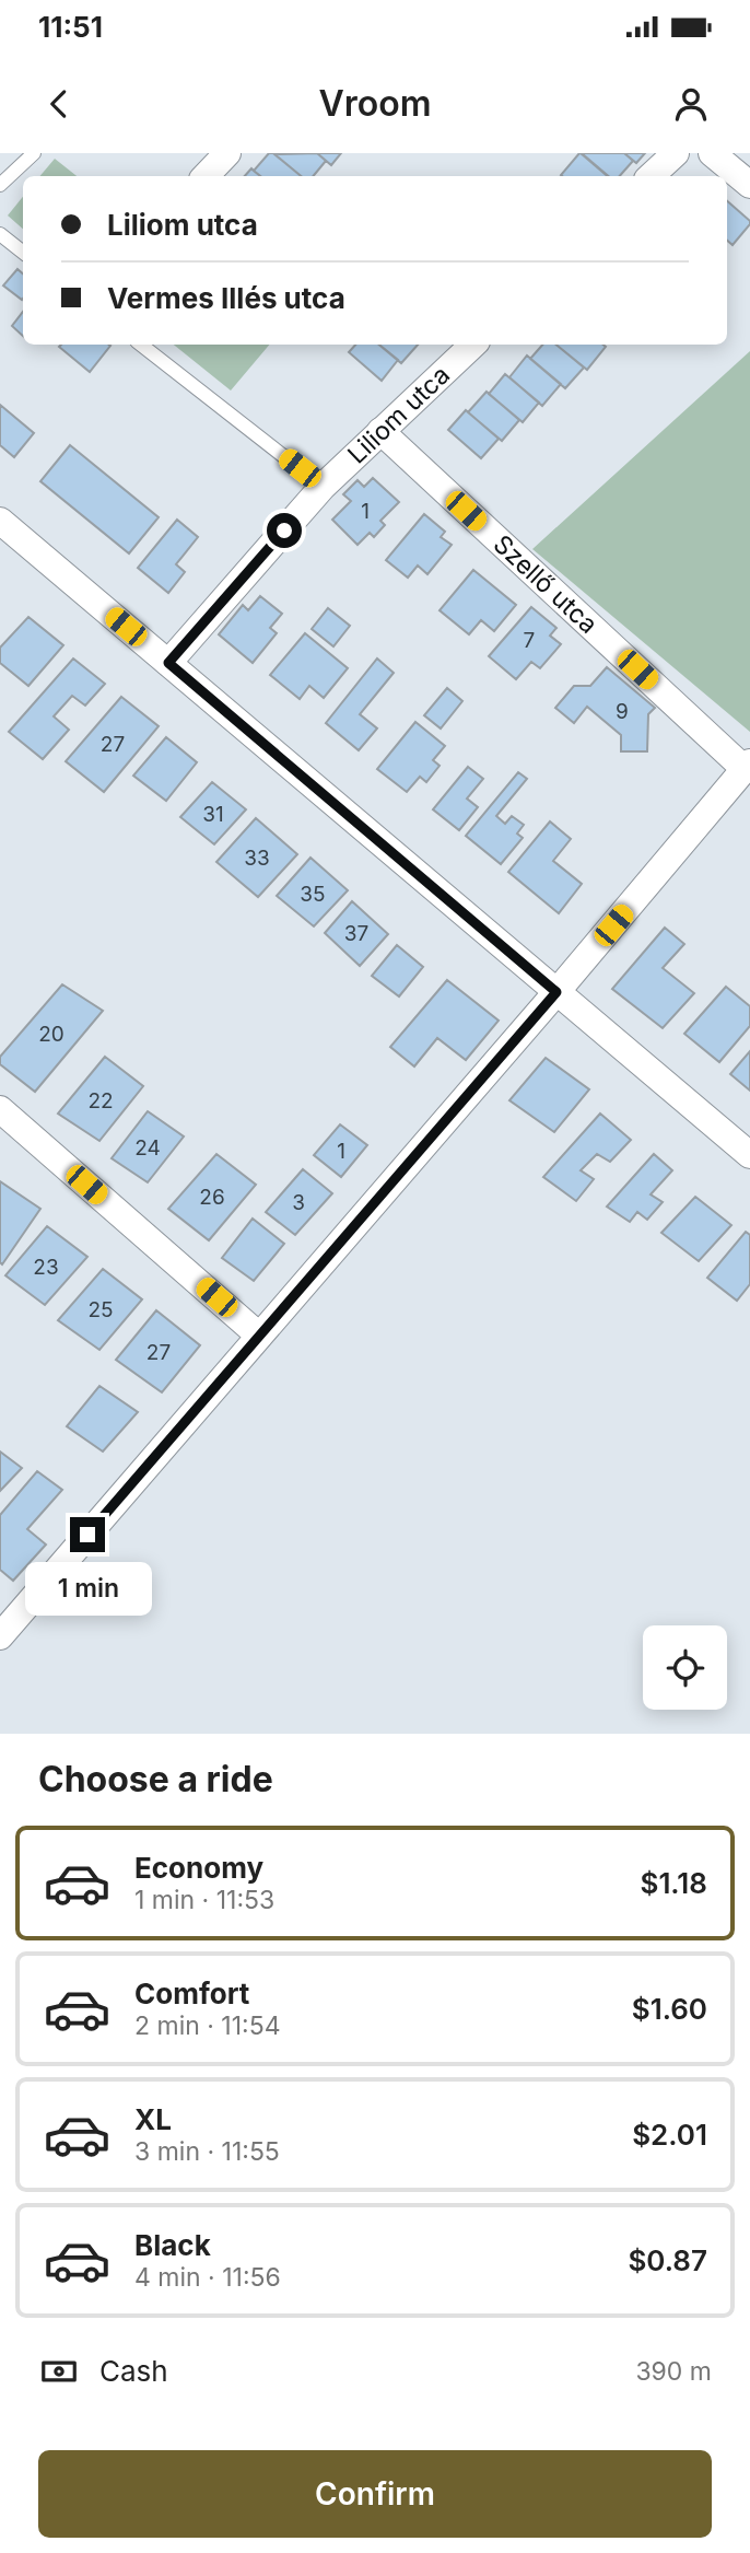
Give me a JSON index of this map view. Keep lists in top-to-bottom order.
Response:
{
  "streets": {
    "street": ["Liliom utca", "Szellő utca"]
  },
  "crossings": [
    ["Liliom utca", "Szellő utca"]
  ],
  "house_numbers": [
    "1",
    "7",
    "9",
    "27",
    "31",
    "33",
    "35",
    "37",
    "20",
    "22",
    "24",
    "1",
    "26",
    "3",
    "23",
    "25",
    "27"
  ],
  "page": {
    "status": "11:51",
    "header": "Vroom",
    "banner": ["Liliom utca", "Vermes Illés utca"],
    "bubble": "1 min",
    "heading": "Choose a ride",
    "list": [
      {
        "name": "Economy",
        "note": "1 min · 11:53",
        "value": "$1.18"
      },
      {
        "name": "Comfort",
        "note": "2 min · 11:54",
        "value": "$1.60"
      },
      {
        "name": "XL",
        "note": "3 min · 11:55",
        "value": "$2.01"
      },
      {
        "name": "Black",
        "note": "4 min · 11:56",
        "value": "$0.87"
      }
    ],
    "pay": ["Cash", "390 m"],
    "buttons": "Confirm"
  }
}
